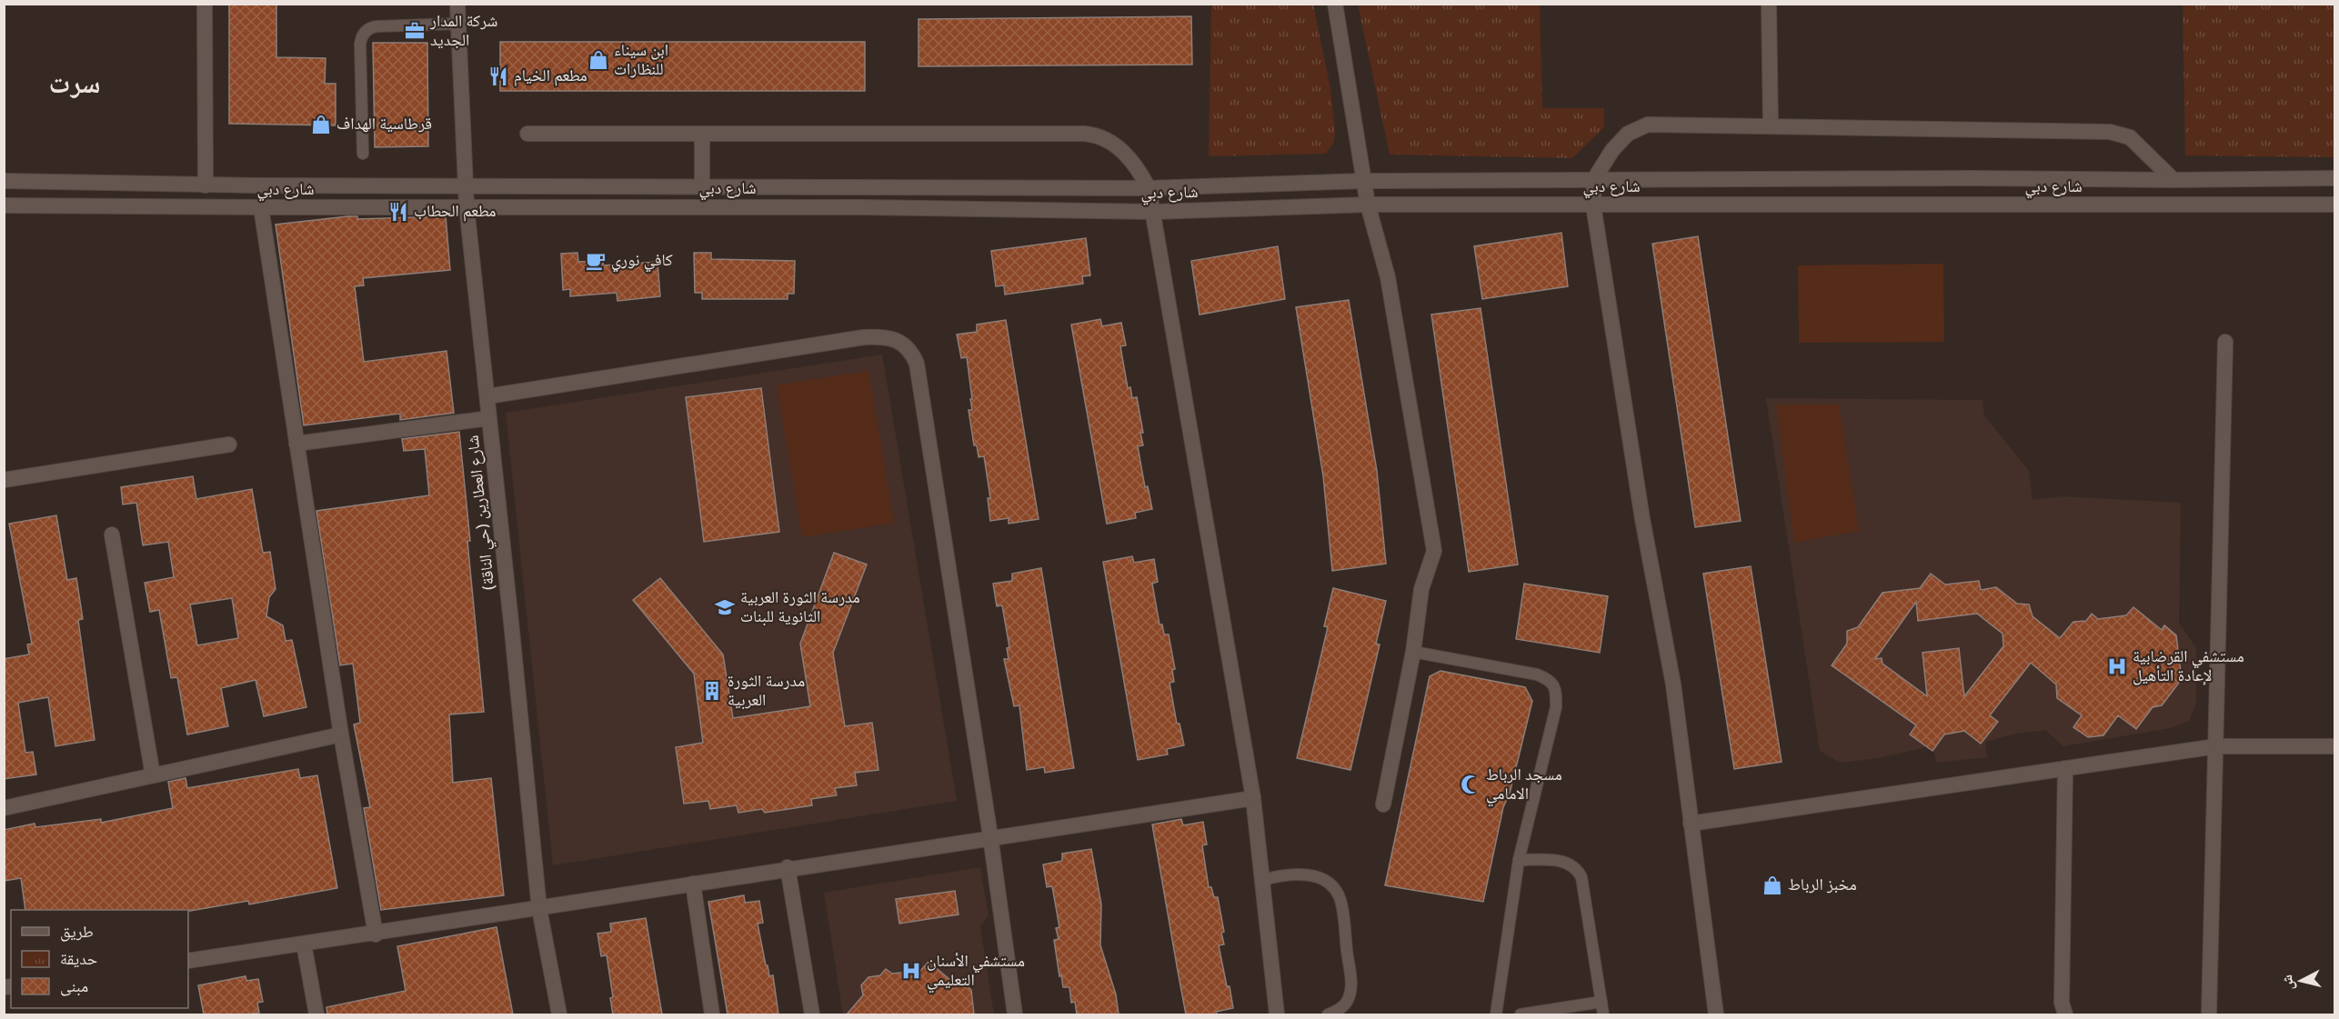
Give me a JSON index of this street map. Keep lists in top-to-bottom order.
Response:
{
  "streets": {
    "street": ["شارع دبي", "شارع العطارين (حي الناقة)"]
  },
  "crossings": [
    ["شارع دبي", "شارع العطارين (حي الناقة)"]
  ],
  "districts": ["سرت"],
  "places": {
    "office": ["شركة المدار الجديد"],
    "shop": ["ابن سيناء للنظارات", "قرطاسية الهداف", "مخبز الرباط"],
    "restaurant": ["مطعم الخيام", "مطعم الحطاب"],
    "cafe": ["كافي نوري"],
    "school or university": ["مدرسة الثورة العربية الثانوية للبنات"],
    "hospital": ["مستشفي القرضابية لإعادة التأهيل", "مستشفي الأسنان التعليمي"],
    "building": ["مدرسة الثورة العربية"],
    "mosque": ["مسجد الرباط الامامي"]
  },
  "legend": ["طريق", "حديقة", "مبنى"],
  "north": "left"
}
